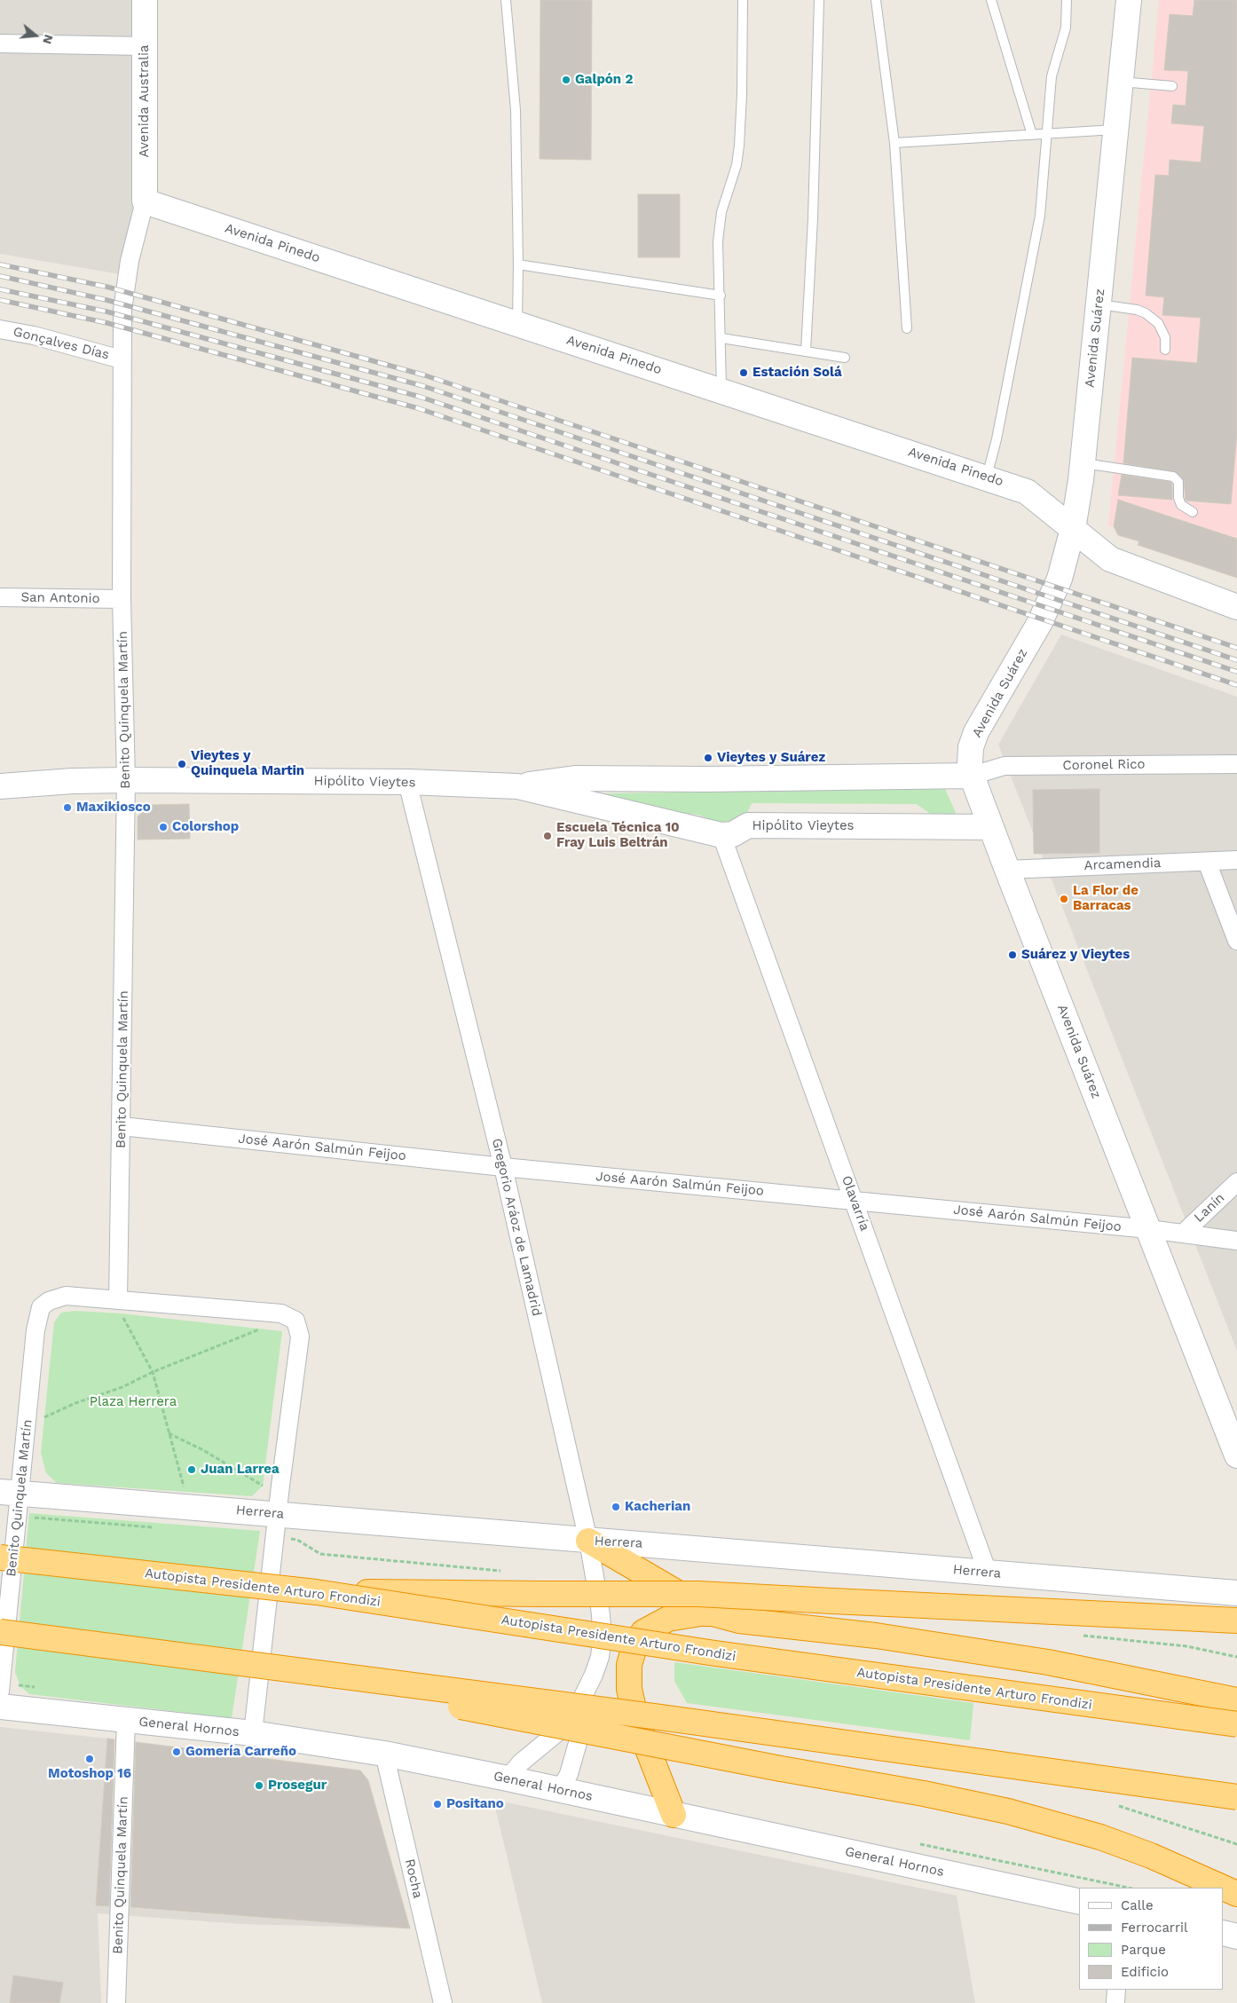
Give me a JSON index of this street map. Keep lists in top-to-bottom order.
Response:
{
  "streets": {
    "highway": ["Autopista Presidente Arturo Frondizi"],
    "main road": [
      "Avenida Australia",
      "Avenida Pinedo",
      "Avenida Suárez",
      "Hipólito Vieytes",
      "Herrera",
      "General Hornos"
    ],
    "street": [
      "Gonçalves Días",
      "San Antonio",
      "Benito Quinquela Martín",
      "Coronel Rico",
      "Arcamendia",
      "José Aarón Salmún Feijoo",
      "Olavarría",
      "Lanín",
      "Gregorio Aráoz de Lamadrid",
      "Rocha"
    ]
  },
  "crossings": [
    ["Avenida Australia", "Avenida Pinedo"],
    ["Avenida Australia", "Benito Quinquela Martín"],
    ["Avenida Pinedo", "Avenida Suárez"],
    ["Avenida Pinedo", "Benito Quinquela Martín"],
    ["Avenida Suárez", "Coronel Rico"],
    ["Avenida Suárez", "Hipólito Vieytes"],
    ["Avenida Suárez", "Arcamendia"],
    ["Avenida Suárez", "José Aarón Salmún Feijoo"],
    ["Gonçalves Días", "Benito Quinquela Martín"],
    ["San Antonio", "Benito Quinquela Martín"],
    ["Benito Quinquela Martín", "Hipólito Vieytes"],
    ["Benito Quinquela Martín", "José Aarón Salmún Feijoo"],
    ["Benito Quinquela Martín", "Herrera"],
    ["Benito Quinquela Martín", "General Hornos"],
    ["Coronel Rico", "Hipólito Vieytes"],
    ["Hipólito Vieytes", "Olavarría"],
    ["Hipólito Vieytes", "Gregorio Aráoz de Lamadrid"],
    ["José Aarón Salmún Feijoo", "Olavarría"],
    ["José Aarón Salmún Feijoo", "Lanín"],
    ["José Aarón Salmún Feijoo", "Gregorio Aráoz de Lamadrid"],
    ["Olavarría", "Herrera"],
    ["Gregorio Aráoz de Lamadrid", "Herrera"],
    ["Gregorio Aráoz de Lamadrid", "General Hornos"],
    ["General Hornos", "Rocha"]
  ],
  "parks": ["Plaza Herrera"],
  "places": [
    "Galpón 2",
    "Estación Solá",
    "Vieytes y Suárez",
    "Vieytes y Quinquela Martin",
    "Maxikiosco",
    "Colorshop",
    "Escuela Técnica 10 Fray Luis Beltrán",
    "La Flor de Barracas",
    "Suárez y Vieytes",
    "Juan Larrea",
    "Kacherian",
    "Gomería Carreño",
    "Motoshop 16",
    "Prosegur",
    "Positano"
  ],
  "legend": [
    "Calle",
    "Ferrocarril",
    "Parque",
    "Edificio"
  ],
  "north": "right"
}
